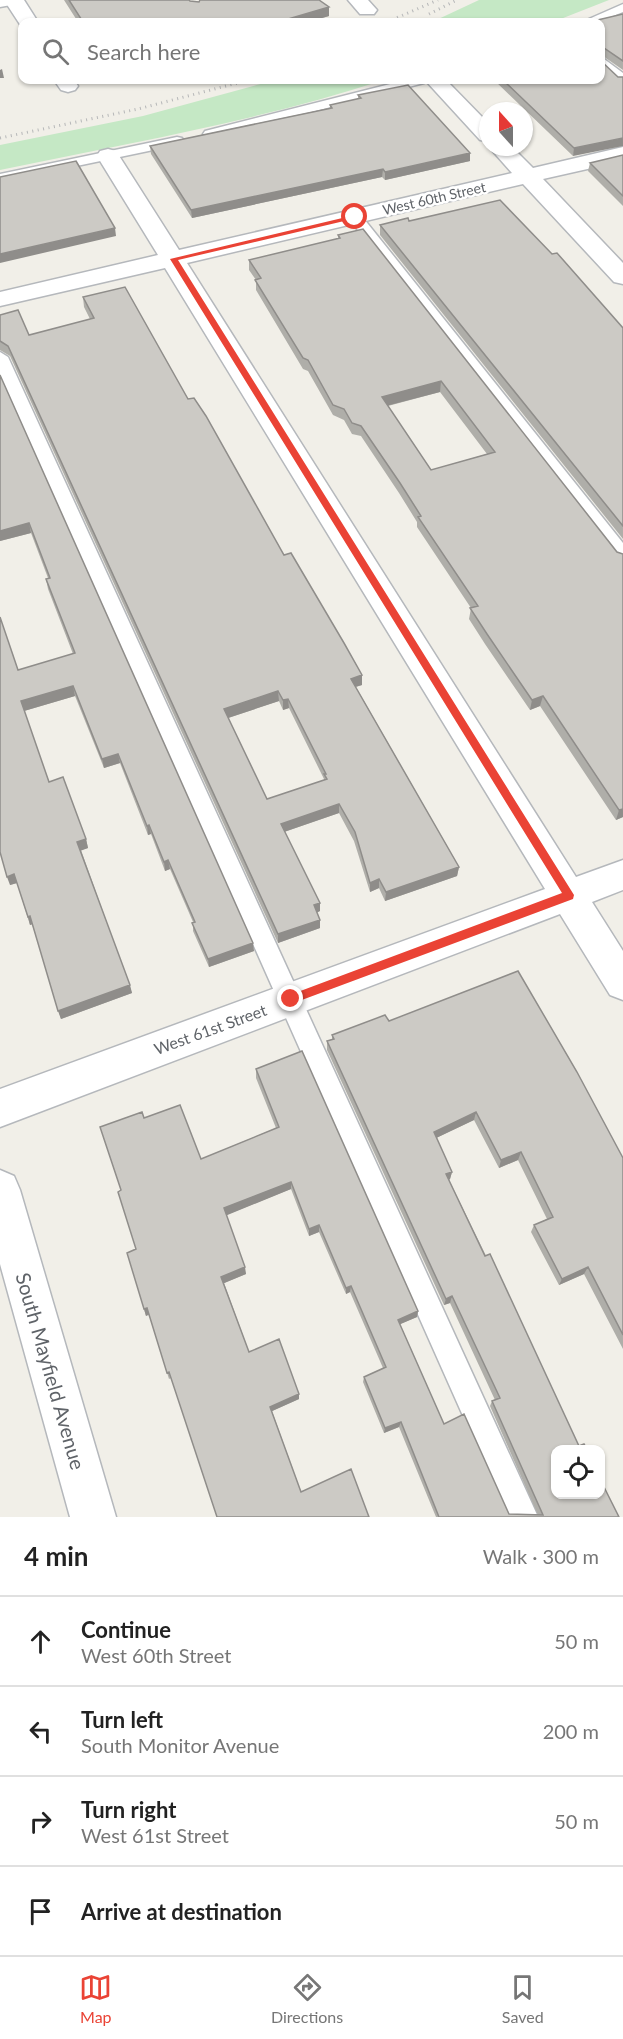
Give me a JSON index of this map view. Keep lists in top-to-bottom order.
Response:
{
  "streets": {
    "street": ["West 60th Street", "West 61st Street", "South Mayfield Avenue"]
  },
  "north": "top",
  "page": {
    "search": "Search here",
    "heading": ["4 min", "Walk · 300 m"],
    "list": [
      ["Continue", "West 60th Street", "50 m"],
      ["Turn left", "South Monitor Avenue", "200 m"],
      ["Turn right", "West 61st Street", "50 m"],
      "Arrive at destination"
    ],
    "nav": ["Map", "Directions", "Saved"]
  }
}
